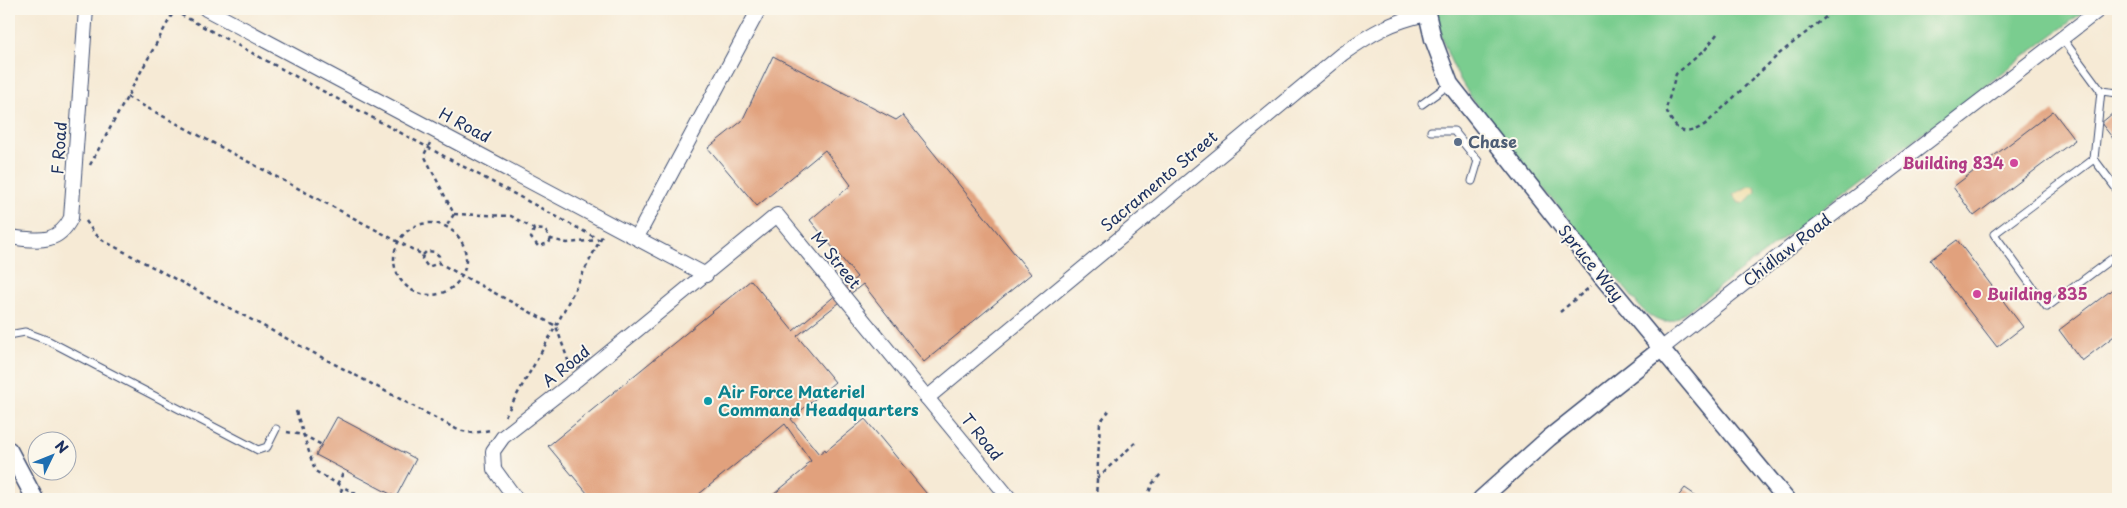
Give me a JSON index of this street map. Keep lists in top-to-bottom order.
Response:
{
  "streets": {
    "street": [
      "H Road",
      "F Road",
      "Sacramento Street",
      "Chidlaw Road",
      "M Street",
      "Spruce Way",
      "A Road",
      "T Road"
    ]
  },
  "crossings": [
    ["H Road", "M Street"],
    ["H Road", "A Road"],
    ["Sacramento Street", "M Street"],
    ["Sacramento Street", "Spruce Way"],
    ["Sacramento Street", "T Road"],
    ["Chidlaw Road", "Spruce Way"],
    ["M Street", "A Road"],
    ["M Street", "T Road"]
  ],
  "places": [
    "Chase",
    "Building 834",
    "Building 835",
    "Air Force Materiel Command Headquarters"
  ],
  "north": "top right"
}
